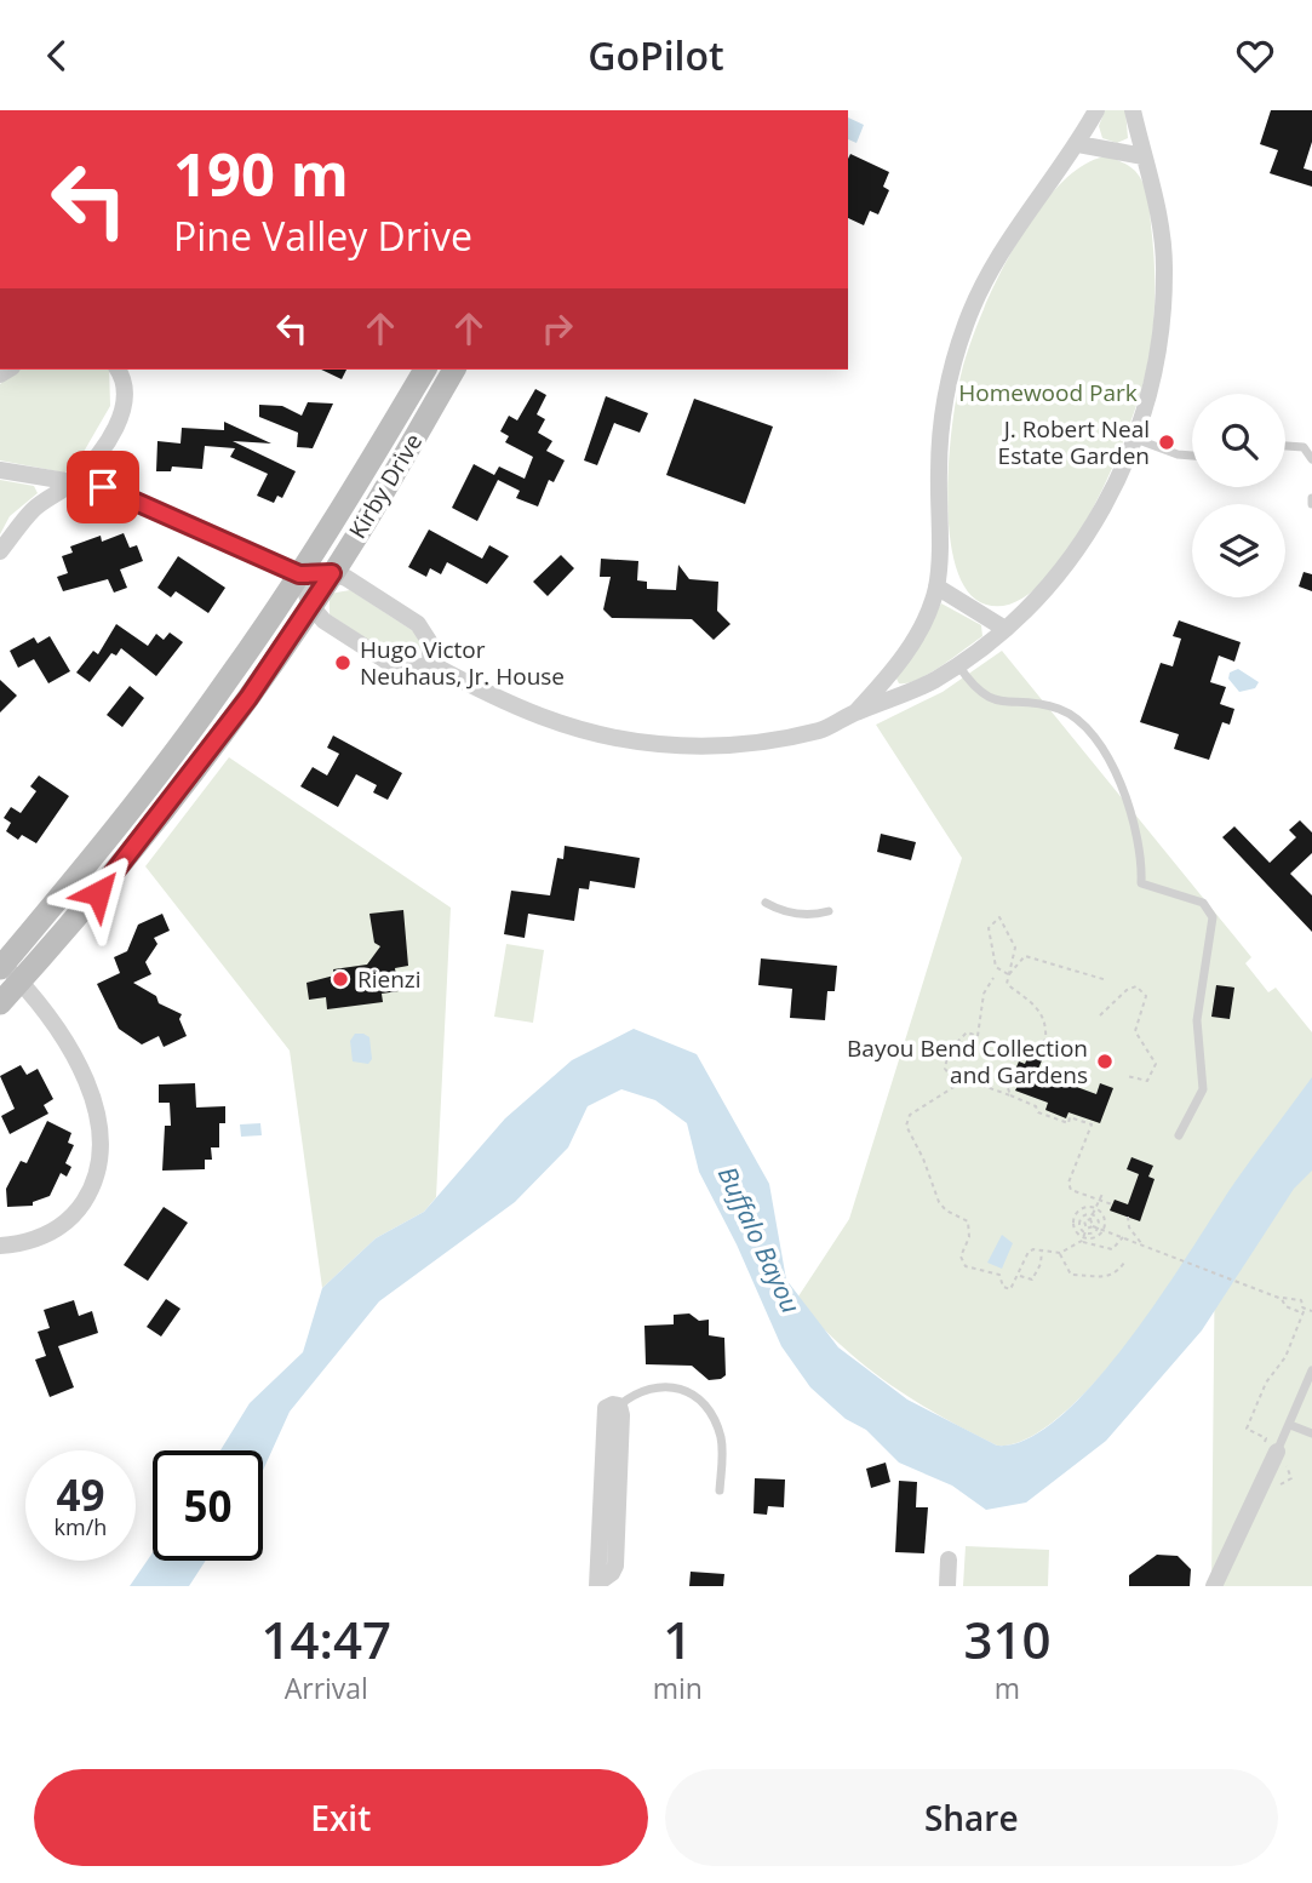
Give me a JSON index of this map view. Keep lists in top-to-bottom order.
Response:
{
  "streets": {
    "main road": ["Kirby Drive"]
  },
  "water": ["Buffalo Bayou"],
  "parks": ["Homewood Park"],
  "places": [
    "J. Robert Neal Estate Garden",
    "Hugo Victor Neuhaus, Jr. House",
    "Rienzi",
    "Bayou Bend Collection and Gardens"
  ],
  "page": {
    "header": "GoPilot",
    "turn": ["190 m", "Pine Valley Drive"],
    "speed": "49 km/h",
    "limit": "50",
    "eta": [
      "14:47",
      "Arrival",
      "1",
      "min",
      "310",
      "m"
    ],
    "buttons": ["Exit", "Share"]
  }
}
